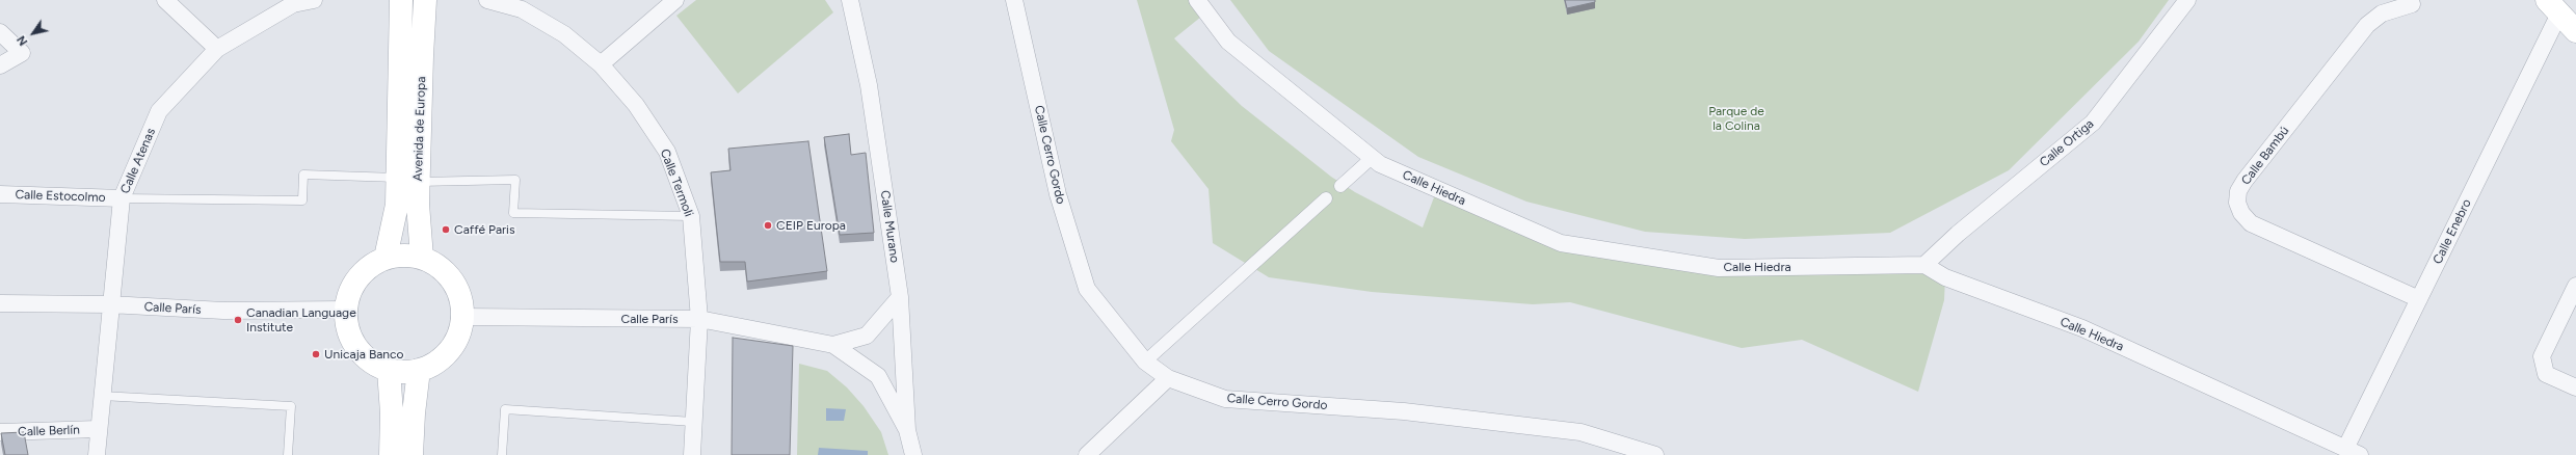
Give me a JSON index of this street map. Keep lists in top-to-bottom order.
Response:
{
  "streets": {
    "main road": ["Avenida de Europa"],
    "street": [
      "Calle Ortiga",
      "Calle Cerro Gordo",
      "Calle Bambú",
      "Calle Atenas",
      "Calle Termoli",
      "Calle Hiedra",
      "Calle Estocolmo",
      "Calle Murano",
      "Calle Enebro",
      "Calle París",
      "Calle Berlín"
    ]
  },
  "crossings": [
    ["Avenida de Europa", "Calle París"],
    ["Calle Ortiga", "Calle Hiedra"],
    ["Calle Bambú", "Calle Enebro"],
    ["Calle Atenas", "Calle Estocolmo"],
    ["Calle Atenas", "Calle París"],
    ["Calle Atenas", "Calle Berlín"],
    ["Calle Termoli", "Calle París"],
    ["Calle Hiedra", "Calle Enebro"],
    ["Calle Murano", "Calle París"]
  ],
  "parks": ["Parque de la Colina"],
  "places": [
    "CEIP Europa",
    "Caffé Paris",
    "Canadian Language Institute",
    "Unicaja Banco"
  ],
  "north": "bottom left"
}
